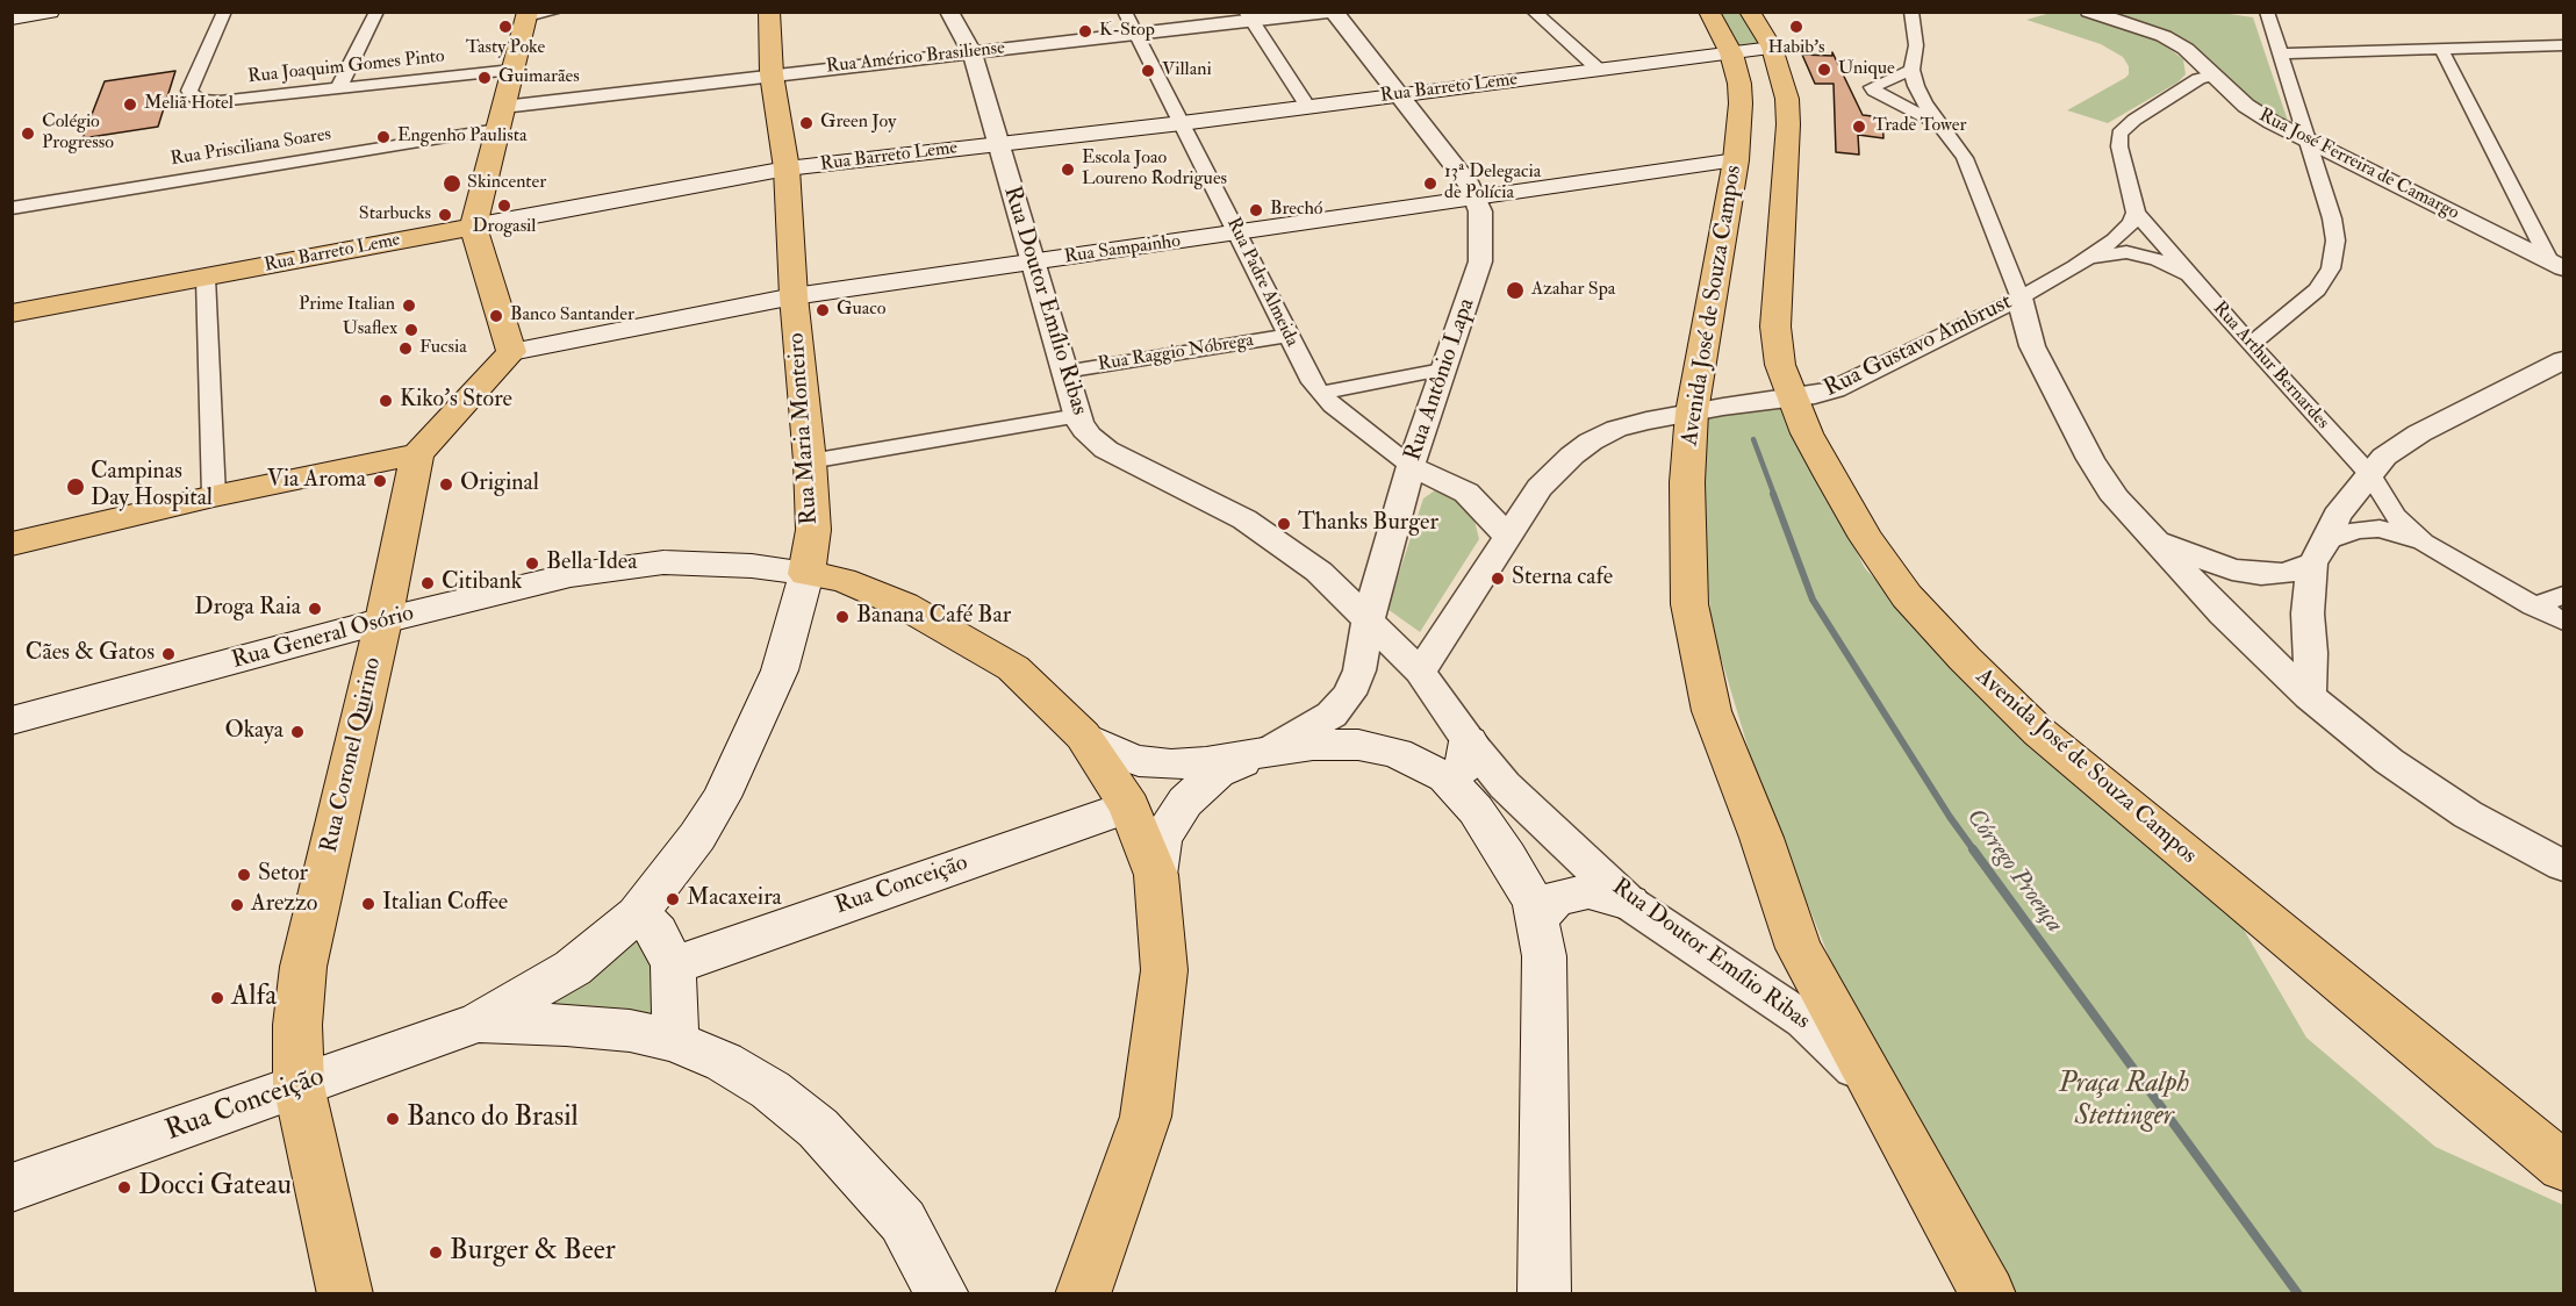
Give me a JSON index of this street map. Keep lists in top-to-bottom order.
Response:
{
  "streets": {
    "main road": [
      "Rua Barreto Leme",
      "Rua Sampainho",
      "Avenida José de Souza Campos",
      "Rua Maria Monteiro",
      "Rua General Osório",
      "Rua Coronel Quirino",
      "Rua Conceição"
    ],
    "street": [
      "Rua Américo Brasiliense",
      "Rua Joaquim Gomes Pinto",
      "Rua Prisciliana Soares",
      "Rua José Ferreira de Camargo",
      "Rua Padre Almeida",
      "Rua Doutor Emílio Ribas",
      "Rua Gustavo Ambrust",
      "Rua Raggio Nóbrega",
      "Rua Arthur Bernardes",
      "Rua Antônio Lapa"
    ]
  },
  "crossings": [
    ["Rua Américo Brasiliense", "Rua Prisciliana Soares"],
    ["Rua Américo Brasiliense", "Rua Padre Almeida"],
    ["Rua Américo Brasiliense", "Rua Doutor Emílio Ribas"],
    ["Rua Américo Brasiliense", "Rua Antônio Lapa"],
    ["Rua Américo Brasiliense", "Rua Maria Monteiro"],
    ["Rua Barreto Leme", "Rua Padre Almeida"],
    ["Rua Barreto Leme", "Rua Doutor Emílio Ribas"],
    ["Rua Barreto Leme", "Avenida José de Souza Campos"],
    ["Rua Barreto Leme", "Rua Antônio Lapa"],
    ["Rua Barreto Leme", "Rua Maria Monteiro"],
    ["Rua José Ferreira de Camargo", "Rua Arthur Bernardes"],
    ["Rua Sampainho", "Rua Padre Almeida"],
    ["Rua Sampainho", "Rua Doutor Emílio Ribas"],
    ["Rua Sampainho", "Avenida José de Souza Campos"],
    ["Rua Sampainho", "Rua Antônio Lapa"],
    ["Rua Sampainho", "Rua Maria Monteiro"],
    ["Rua Padre Almeida", "Rua Raggio Nóbrega"],
    ["Rua Padre Almeida", "Rua Antônio Lapa"],
    ["Rua Doutor Emílio Ribas", "Avenida José de Souza Campos"],
    ["Rua Doutor Emílio Ribas", "Rua Gustavo Ambrust"],
    ["Rua Doutor Emílio Ribas", "Rua Raggio Nóbrega"],
    ["Rua Doutor Emílio Ribas", "Rua Antônio Lapa"],
    ["Avenida José de Souza Campos", "Rua Gustavo Ambrust"],
    ["Rua Gustavo Ambrust", "Rua Arthur Bernardes"],
    ["Rua Maria Monteiro", "Rua General Osório"],
    ["Rua Maria Monteiro", "Rua Conceição"],
    ["Rua General Osório", "Rua Coronel Quirino"],
    ["Rua General Osório", "Rua Conceição"],
    ["Rua Coronel Quirino", "Rua Conceição"]
  ],
  "water": ["Córrego Proença"],
  "parks": ["Praça Ralph Stettinger"],
  "places": [
    "Tasty Poke",
    "Habib's",
    "K-Stop",
    "Unique",
    "Villani",
    "Guimarães",
    "Meliã Hotel",
    "Green Joy",
    "Trade Tower",
    "Colégio Progresso",
    "Engenho Paulista",
    "Escola Joao Loureno Rodrigues",
    "Skincenter",
    "13ª Delegacia de Polícia",
    "Drogasil",
    "Brechó",
    "Starbucks",
    "Azahar Spa",
    "Prime Italian",
    "Guaco",
    "Banco Santander",
    "Usaflex",
    "Fucsia",
    "Kiko's Store",
    "Via Aroma",
    "Original",
    "Campinas Day Hospital",
    "Thanks Burger",
    "Bella Idea",
    "Sterna cafe",
    "Citibank",
    "Droga Raia",
    "Banana Café Bar",
    "Cães & Gatos",
    "Okaya",
    "Setor",
    "Macaxeira",
    "Italian Coffee",
    "Arezzo",
    "Alfa",
    "Banco do Brasil",
    "Docci Gateau",
    "Burger & Beer"
  ]
}
